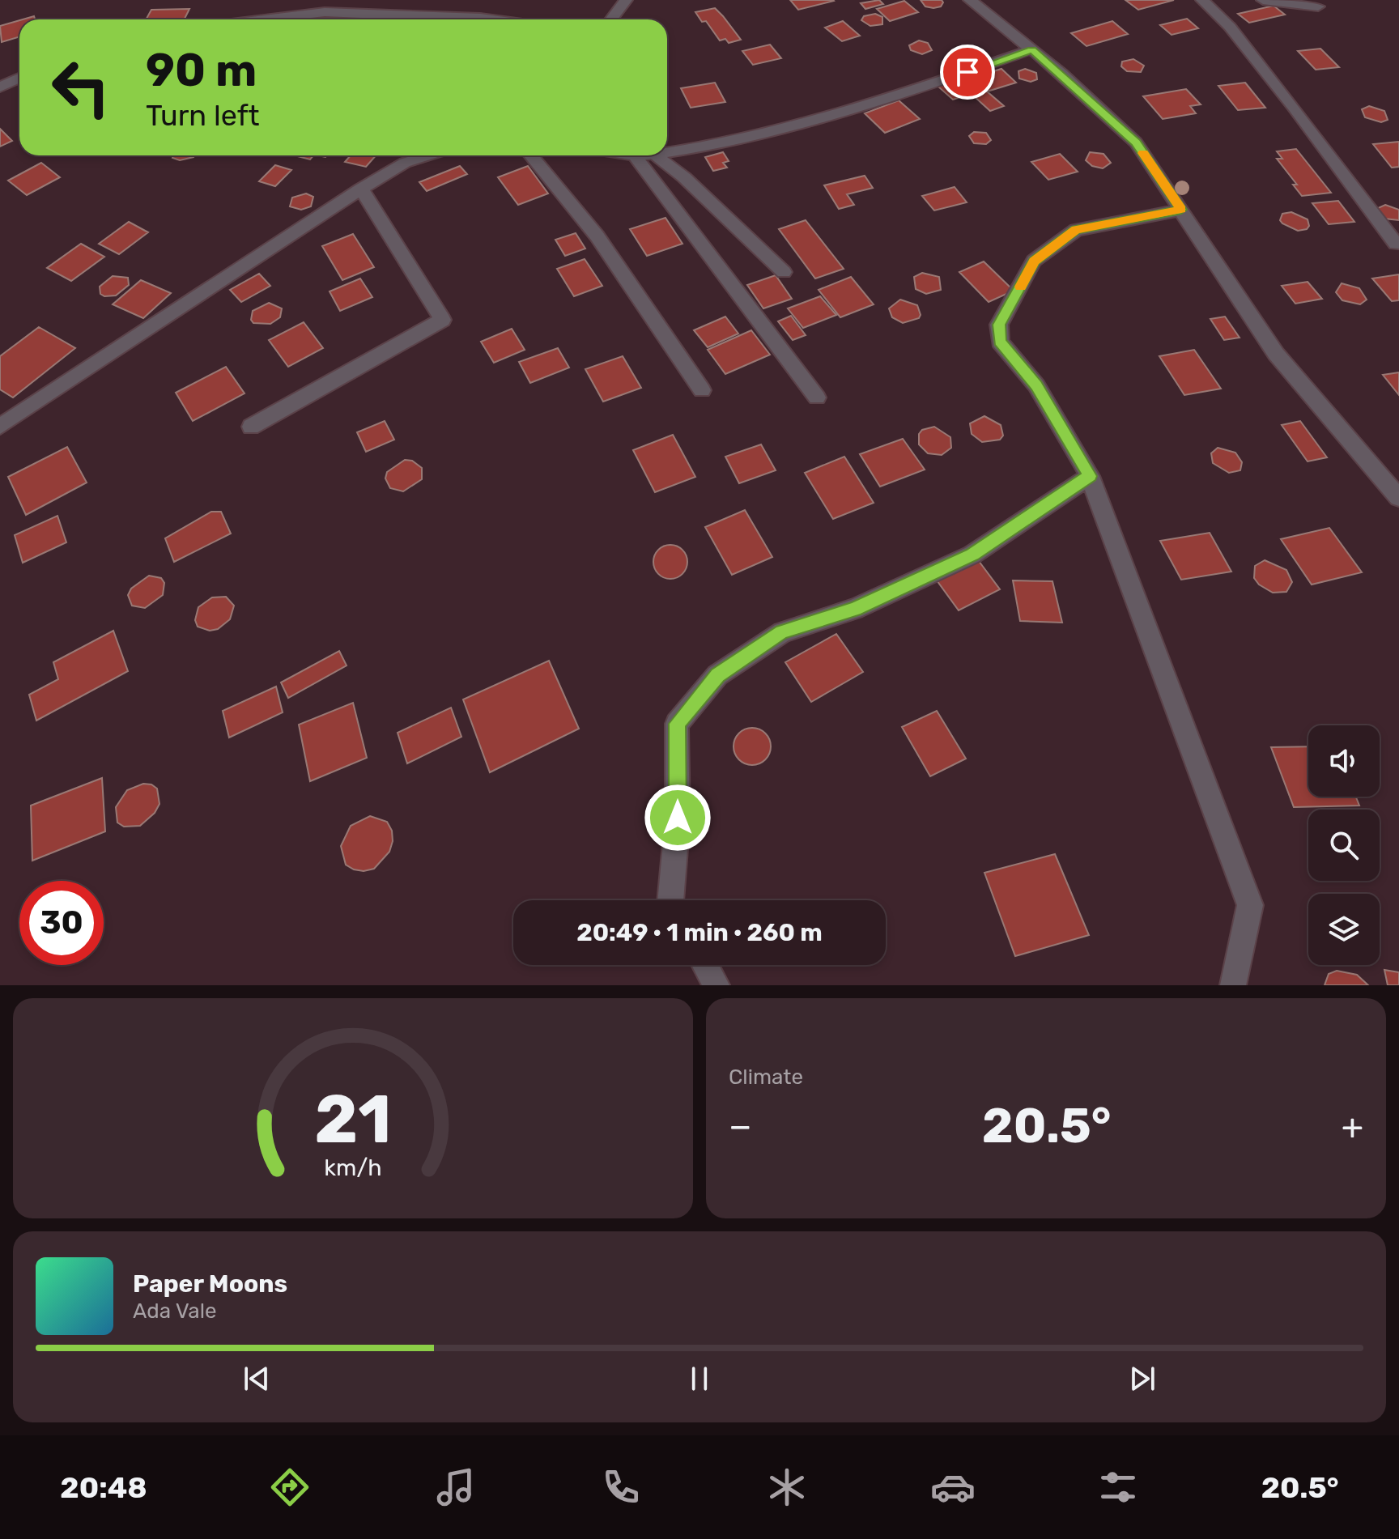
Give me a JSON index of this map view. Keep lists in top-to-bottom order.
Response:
{
  "page": {
    "turn": ["90 m", "Turn left"],
    "limit": "30",
    "trip": "20:49 · 1 min · 260 m",
    "tile": "Climate",
    "heat": ["−", "20.5°", "+"],
    "song": ["Paper Moons", "Ada Vale"],
    "tabs": ["20:48", "20.5°"],
    "gauge": ["21", "km/h"]
  }
}
